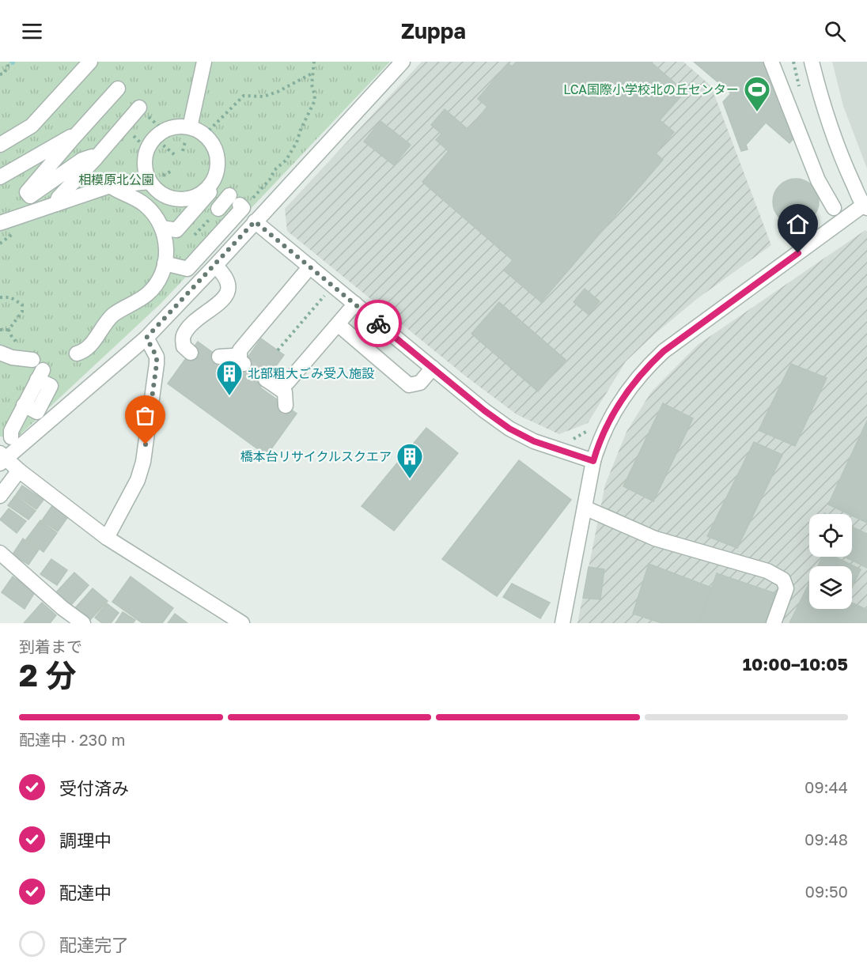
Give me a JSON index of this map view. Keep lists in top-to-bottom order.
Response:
{
  "parks": ["相模原北公園"],
  "places": {
    "sports": ["LCA国際小学校北の丘センター"],
    "building": ["北部粗大ごみ受入施設", "橋本台リサイクルスクエア"]
  },
  "page": {
    "header": "Zuppa",
    "heading": ["2 分", "到着まで", "10:00–10:05"],
    "bar": "配達中 · 230 m",
    "list": [
      ["受付済み", "09:44"],
      ["調理中", "09:48"],
      ["配達中", "09:50"],
      "配達完了"
    ]
  }
}
